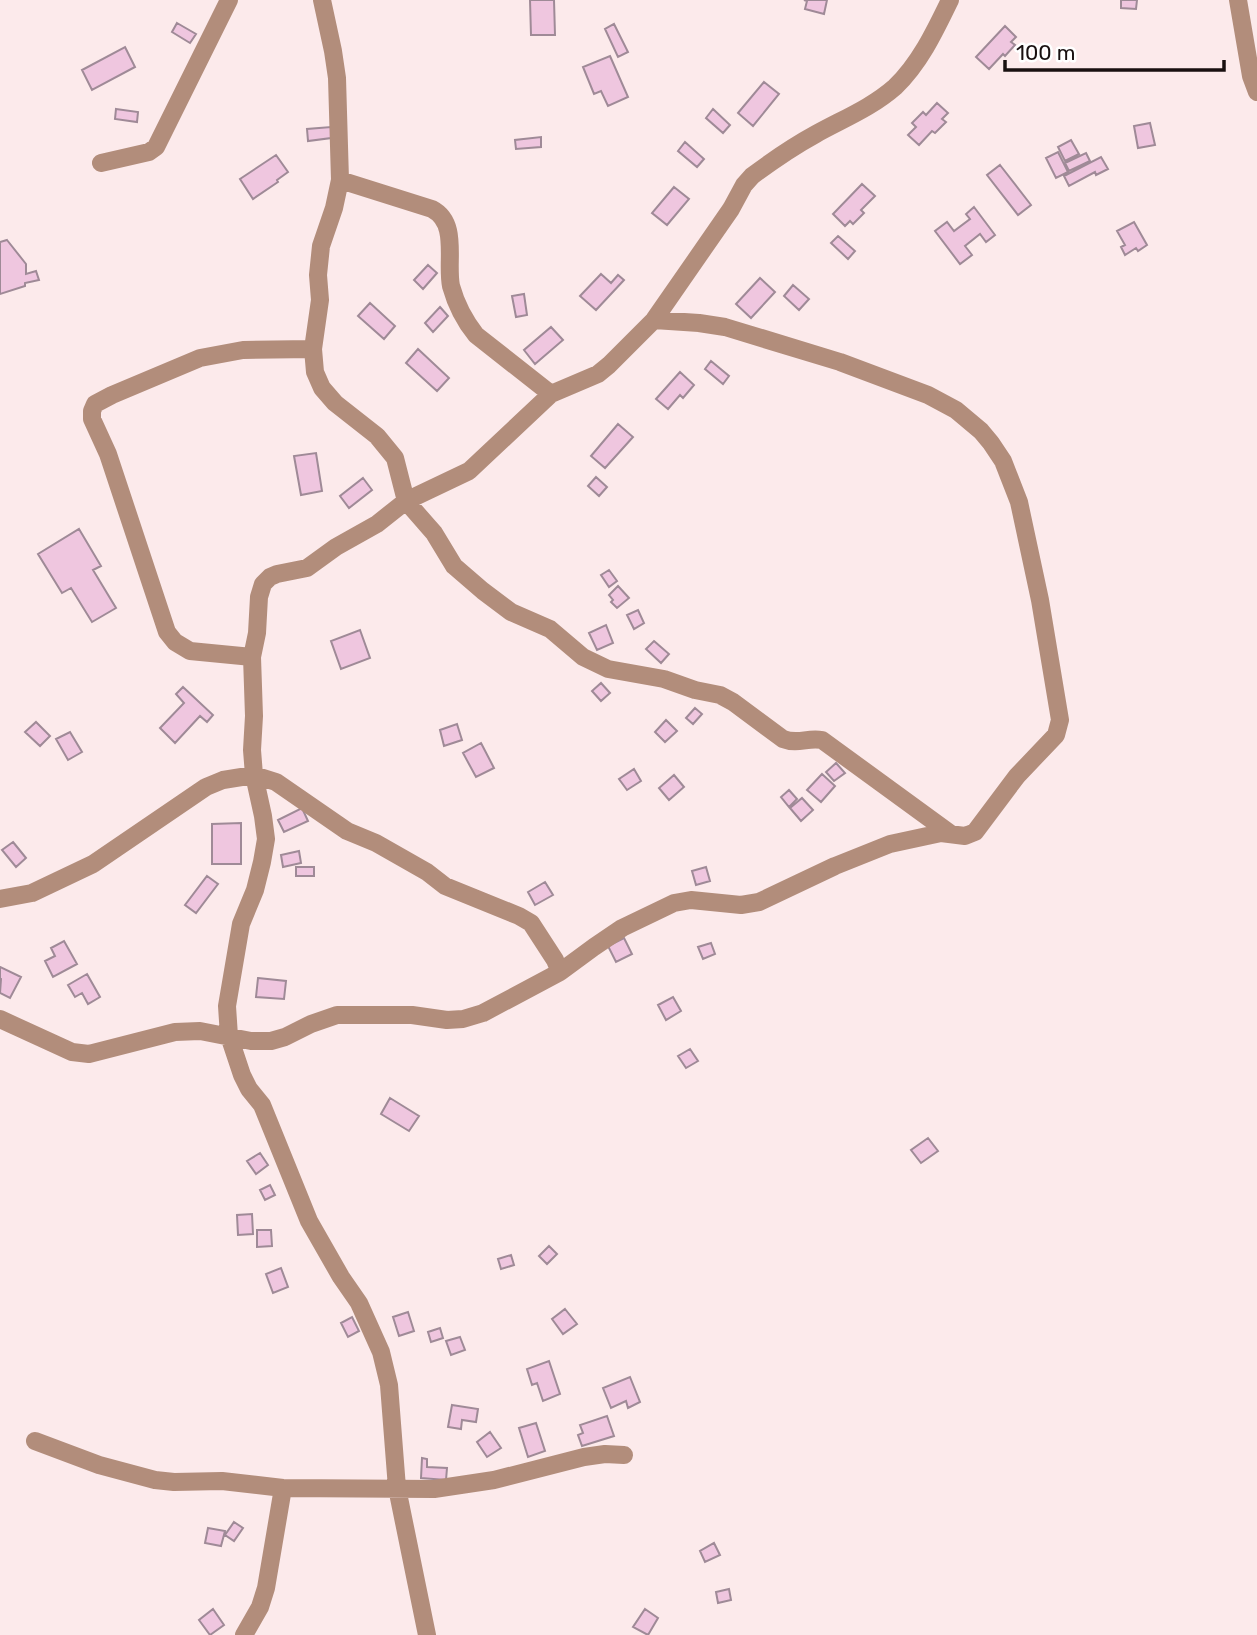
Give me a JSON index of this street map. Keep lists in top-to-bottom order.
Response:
{
  "scale_bar": "100 m"
}
